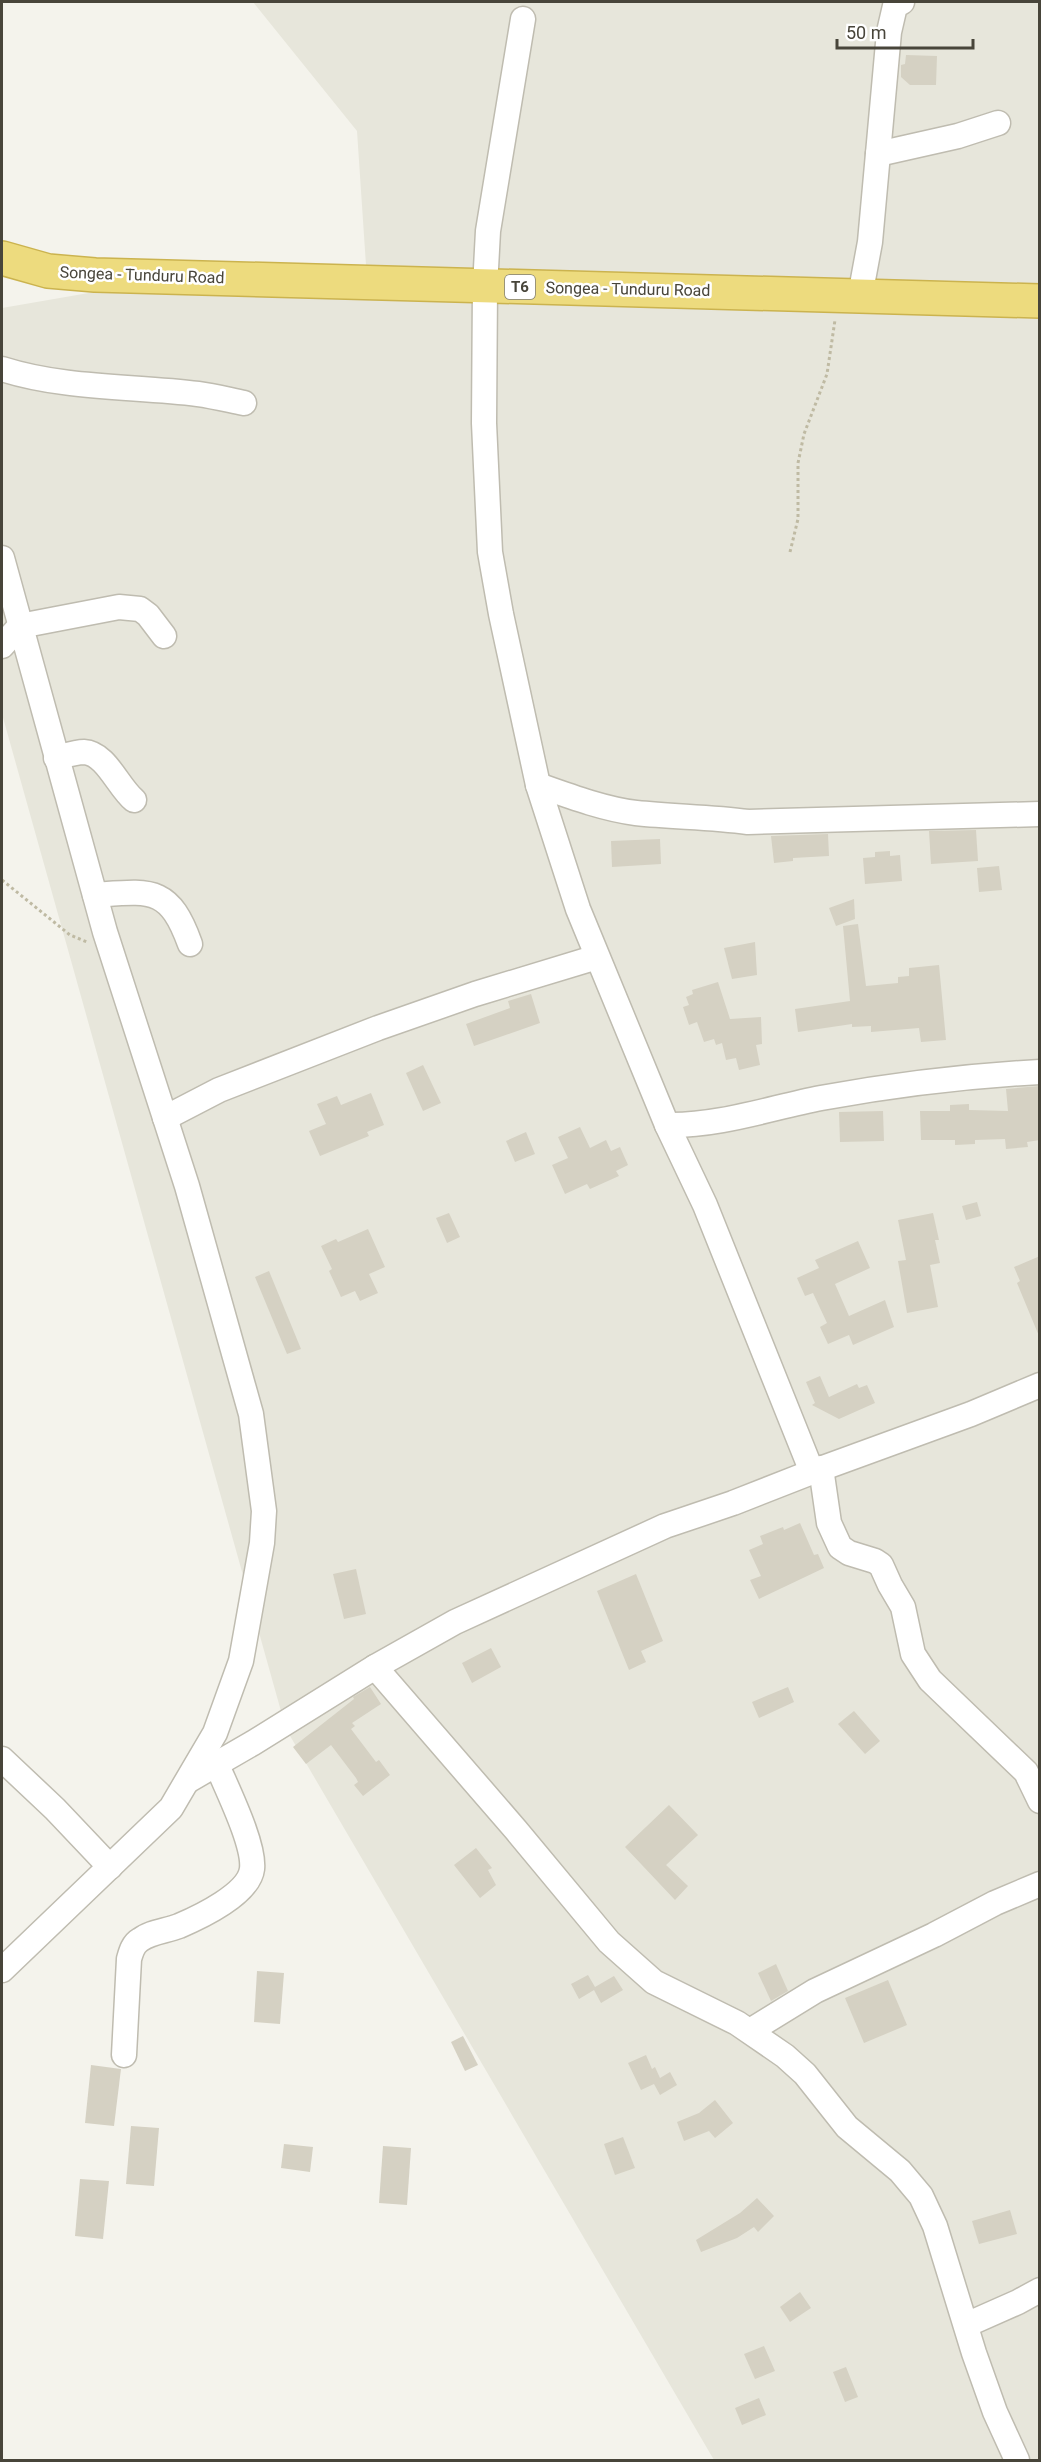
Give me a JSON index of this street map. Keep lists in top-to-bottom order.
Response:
{
  "streets": {
    "highway": ["Songea - Tunduru Road", "T6"]
  },
  "scale_bar": "50 m"
}
